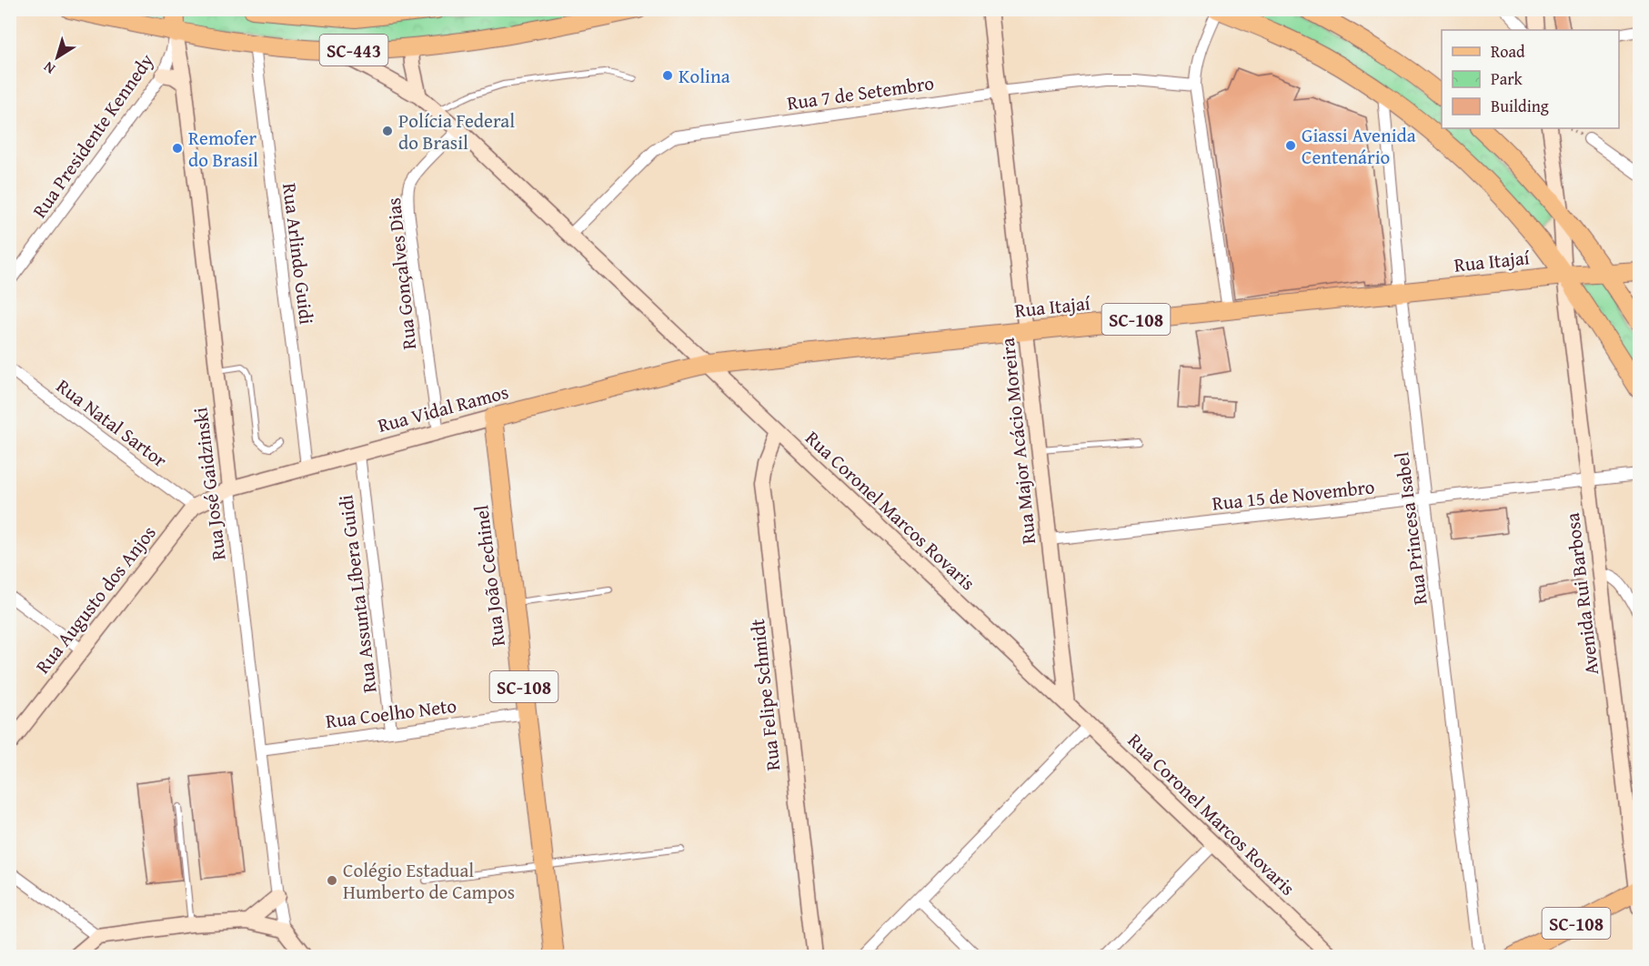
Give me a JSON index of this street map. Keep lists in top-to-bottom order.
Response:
{
  "streets": {
    "main road": [
      "SC-443",
      "Rua Itajaí",
      "SC-108",
      "Rua Vidal Ramos",
      "Rua João Cechinel"
    ],
    "street": [
      "Rua 7 de Setembro",
      "Rua Presidente Kennedy",
      "Rua Arlindo Guidi",
      "Rua Gonçalves Dias",
      "Rua Natal Sartor",
      "Rua Major Acácio Moreira",
      "Rua José Gaidzinski",
      "Rua 15 de Novembro",
      "Rua Coronel Marcos Rovaris",
      "Rua Princesa Isabel",
      "Rua Assunta Líbera Guidi",
      "Avenida Rui Barbosa",
      "Rua Augusto dos Anjos",
      "Rua Felipe Schmidt",
      "Rua Coelho Neto"
    ]
  },
  "crossings": [
    ["SC-443", "Rua Presidente Kennedy"],
    ["SC-443", "Rua Arlindo Guidi"],
    ["SC-443", "Rua José Gaidzinski"],
    ["SC-443", "Rua Coronel Marcos Rovaris"],
    ["Rua 7 de Setembro", "Rua Major Acácio Moreira"],
    ["Rua 7 de Setembro", "Rua Coronel Marcos Rovaris"],
    ["Rua Presidente Kennedy", "Rua José Gaidzinski"],
    ["Rua Arlindo Guidi", "Rua Vidal Ramos"],
    ["Rua Itajaí", "Rua Vidal Ramos"],
    ["Rua Itajaí", "Rua Major Acácio Moreira"],
    ["Rua Itajaí", "Rua Coronel Marcos Rovaris"],
    ["Rua Itajaí", "Rua Princesa Isabel"],
    ["Rua Itajaí", "Avenida Rui Barbosa"],
    ["Rua Gonçalves Dias", "Rua Vidal Ramos"],
    ["Rua Gonçalves Dias", "Rua Coronel Marcos Rovaris"],
    ["SC-108", "Avenida Rui Barbosa"],
    ["Rua Vidal Ramos", "Rua Natal Sartor"],
    ["Rua Vidal Ramos", "Rua José Gaidzinski"],
    ["Rua Vidal Ramos", "Rua Coronel Marcos Rovaris"],
    ["Rua Vidal Ramos", "Rua João Cechinel"],
    ["Rua Vidal Ramos", "Rua Assunta Líbera Guidi"],
    ["Rua Vidal Ramos", "Rua Augusto dos Anjos"],
    ["Rua Natal Sartor", "Rua Augusto dos Anjos"],
    ["Rua Major Acácio Moreira", "Rua 15 de Novembro"],
    ["Rua Major Acácio Moreira", "Rua Coronel Marcos Rovaris"],
    ["Rua José Gaidzinski", "Rua Coelho Neto"],
    ["Rua 15 de Novembro", "Rua Princesa Isabel"],
    ["Rua 15 de Novembro", "Avenida Rui Barbosa"],
    ["Rua Coronel Marcos Rovaris", "Rua Felipe Schmidt"],
    ["Rua João Cechinel", "Rua Coelho Neto"],
    ["Rua Assunta Líbera Guidi", "Rua Coelho Neto"]
  ],
  "places": [
    "Kolina",
    "Polícia Federal do Brasil",
    "Giassi Avenida Centenário",
    "Remofer do Brasil",
    "Colégio Estadual Humberto de Campos"
  ],
  "legend": ["Road", "Park", "Building"],
  "north": "bottom left"
}
